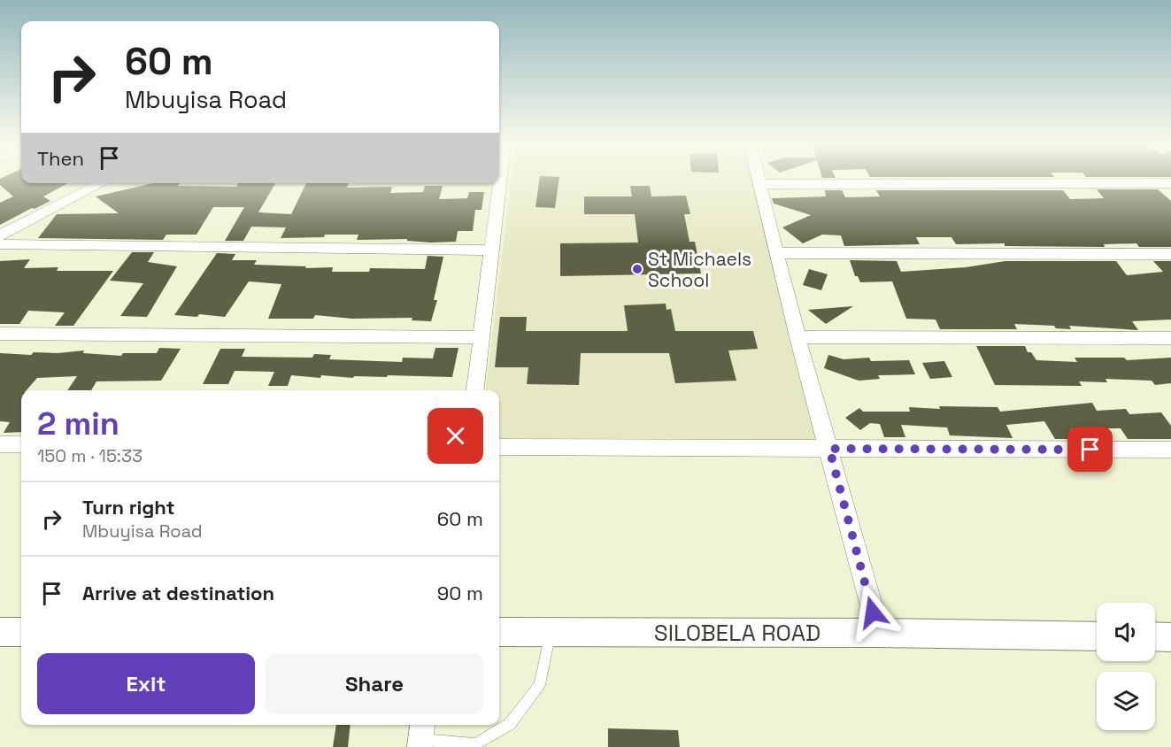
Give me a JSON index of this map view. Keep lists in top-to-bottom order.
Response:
{
  "streets": {
    "street": ["SILOBELA ROAD"]
  },
  "places": ["St Michaels School"],
  "page": {
    "turn": ["60 m", "Mbuyisa Road"],
    "then": "Then",
    "heading": ["2 min", "150 m · 15:33"],
    "list": [
      {
        "name": "Turn right",
        "note": "Mbuyisa Road",
        "value": "60 m"
      },
      {
        "name": "Arrive at destination",
        "value": "90 m"
      }
    ],
    "buttons": ["Exit", "Share"]
  }
}
